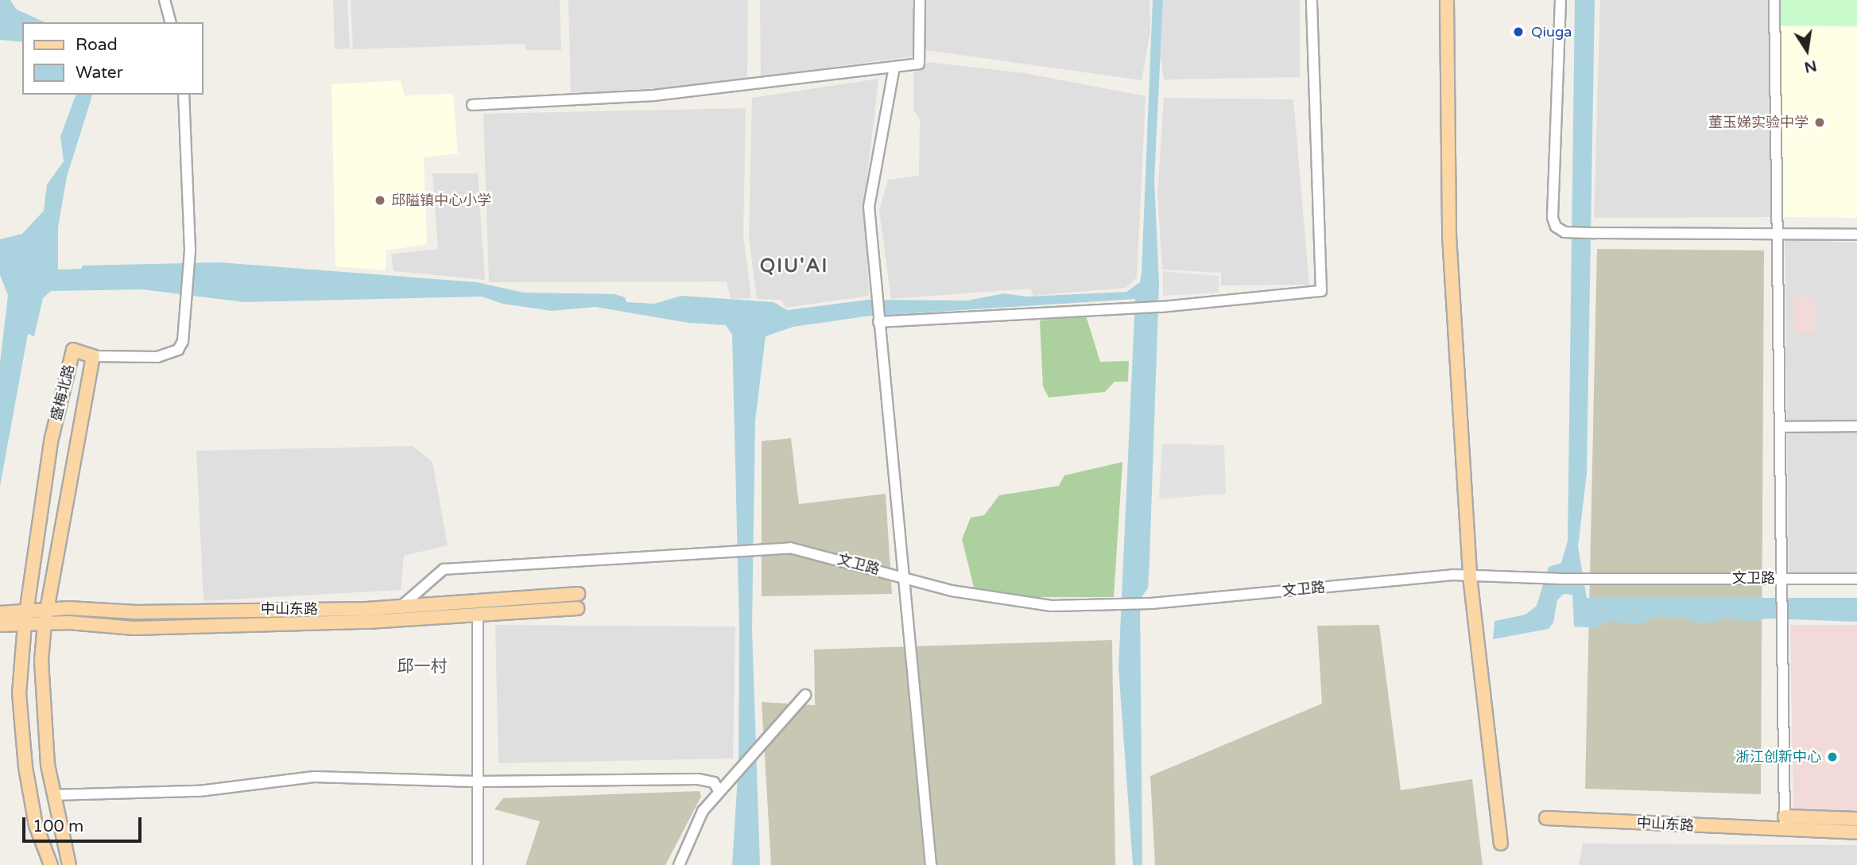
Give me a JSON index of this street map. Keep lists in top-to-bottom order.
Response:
{
  "streets": {
    "main road": ["盛梅北路", "中山东路"],
    "street": ["文卫路"]
  },
  "crossings": [
    ["盛梅北路", "中山东路"],
    ["文卫路", "中山东路"]
  ],
  "districts": ["QIU'AI", "邱一村"],
  "places": [
    "Qiuga",
    "董玉娣实验中学",
    "邱隘镇中心小学",
    "浙江创新中心"
  ],
  "legend": ["Road", "Water"],
  "scale_bar": "100 m",
  "north": "bottom"
}
